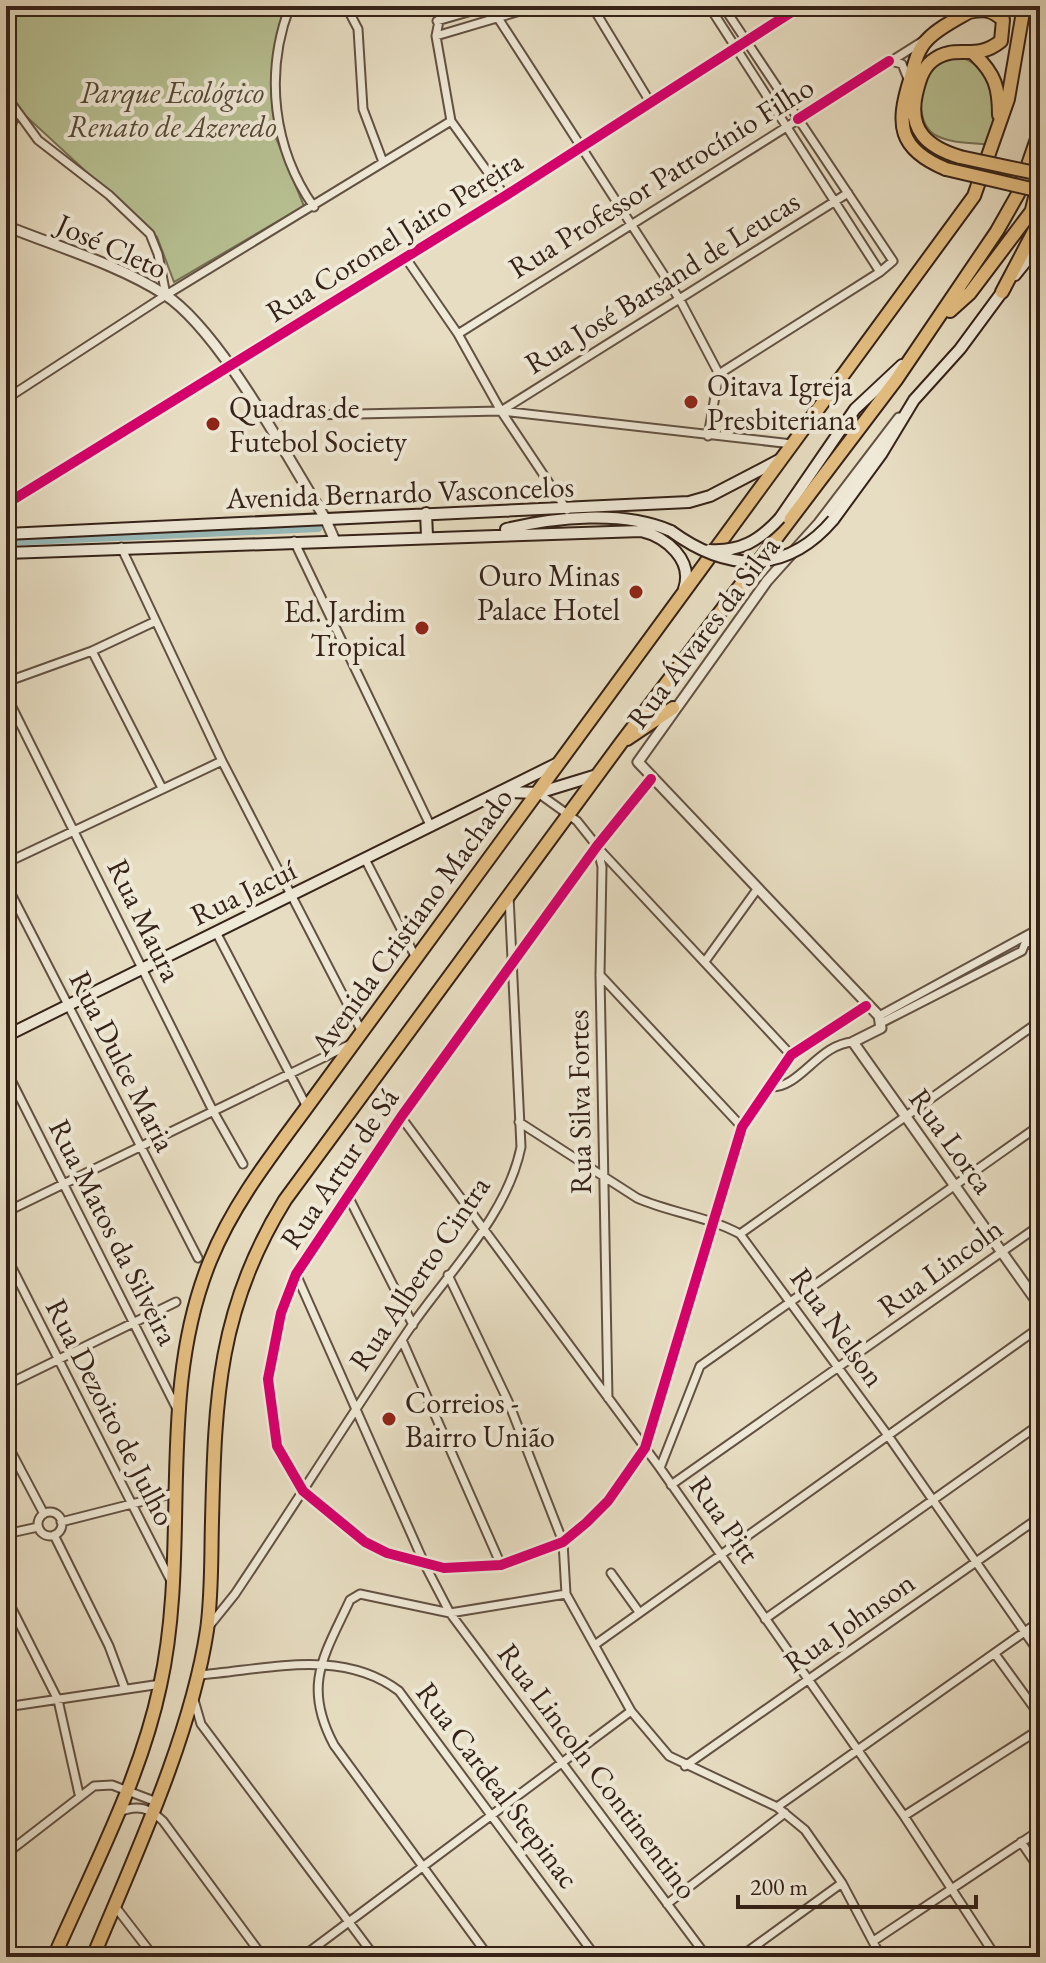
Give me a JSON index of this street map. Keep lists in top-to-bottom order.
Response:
{
  "streets": {
    "highway": ["Avenida Cristiano Machado"],
    "main road": ["Avenida Bernardo Vasconcelos", "Rua Álvares da Silva", "Rua Jacuí"],
    "street": [
      "Rua Professor Patrocínio Filho",
      "Rua Coronel Jairo Pereira",
      "José Cleto",
      "Rua José Barsand de Leucas",
      "Rua Maura",
      "Rua Dulce Maria",
      "Rua Silva Fortes",
      "Rua Lorca",
      "Rua Artur de Sá",
      "Rua Matos da Silveira",
      "Rua Lincoln",
      "Rua Alberto Cintra",
      "Rua Nelson",
      "Rua Dezoito de Julho",
      "Rua Pitt",
      "Rua Johnson",
      "Rua Lincoln Continentino",
      "Rua Cardeal Stepinac"
    ]
  },
  "crossings": [
    ["Rua Coronel Jairo Pereira", "José Cleto"],
    ["José Cleto", "Avenida Bernardo Vasconcelos"],
    ["Avenida Bernardo Vasconcelos", "Avenida Cristiano Machado"],
    ["Rua Álvares da Silva", "Rua Artur de Sá"],
    ["Rua Jacuí", "Rua Maura"],
    ["Rua Jacuí", "Avenida Cristiano Machado"],
    ["Rua Jacuí", "Rua Dulce Maria"],
    ["Avenida Cristiano Machado", "Rua Matos da Silveira"],
    ["Avenida Cristiano Machado", "Rua Dezoito de Julho"],
    ["Rua Silva Fortes", "Rua Artur de Sá"],
    ["Rua Silva Fortes", "Rua Nelson"],
    ["Rua Silva Fortes", "Rua Pitt"],
    ["Rua Lorca", "Rua Artur de Sá"],
    ["Rua Lorca", "Rua Lincoln"],
    ["Rua Artur de Sá", "Rua Alberto Cintra"],
    ["Rua Artur de Sá", "Rua Nelson"],
    ["Rua Artur de Sá", "Rua Pitt"],
    ["Rua Lincoln", "Rua Nelson"],
    ["Rua Lincoln", "Rua Pitt"],
    ["Rua Alberto Cintra", "Rua Nelson"],
    ["Rua Alberto Cintra", "Rua Pitt"],
    ["Rua Nelson", "Rua Johnson"],
    ["Rua Pitt", "Rua Johnson"]
  ],
  "parks": ["Parque Ecológico Renato de Azeredo"],
  "places": [
    "Oitava Igreja Presbiteriana",
    "Quadras de Futebol Society",
    "Ouro Minas Palace Hotel",
    "Ed. Jardim Tropical",
    "Correios - Bairro União"
  ],
  "scale_bar": "200 m"
}
